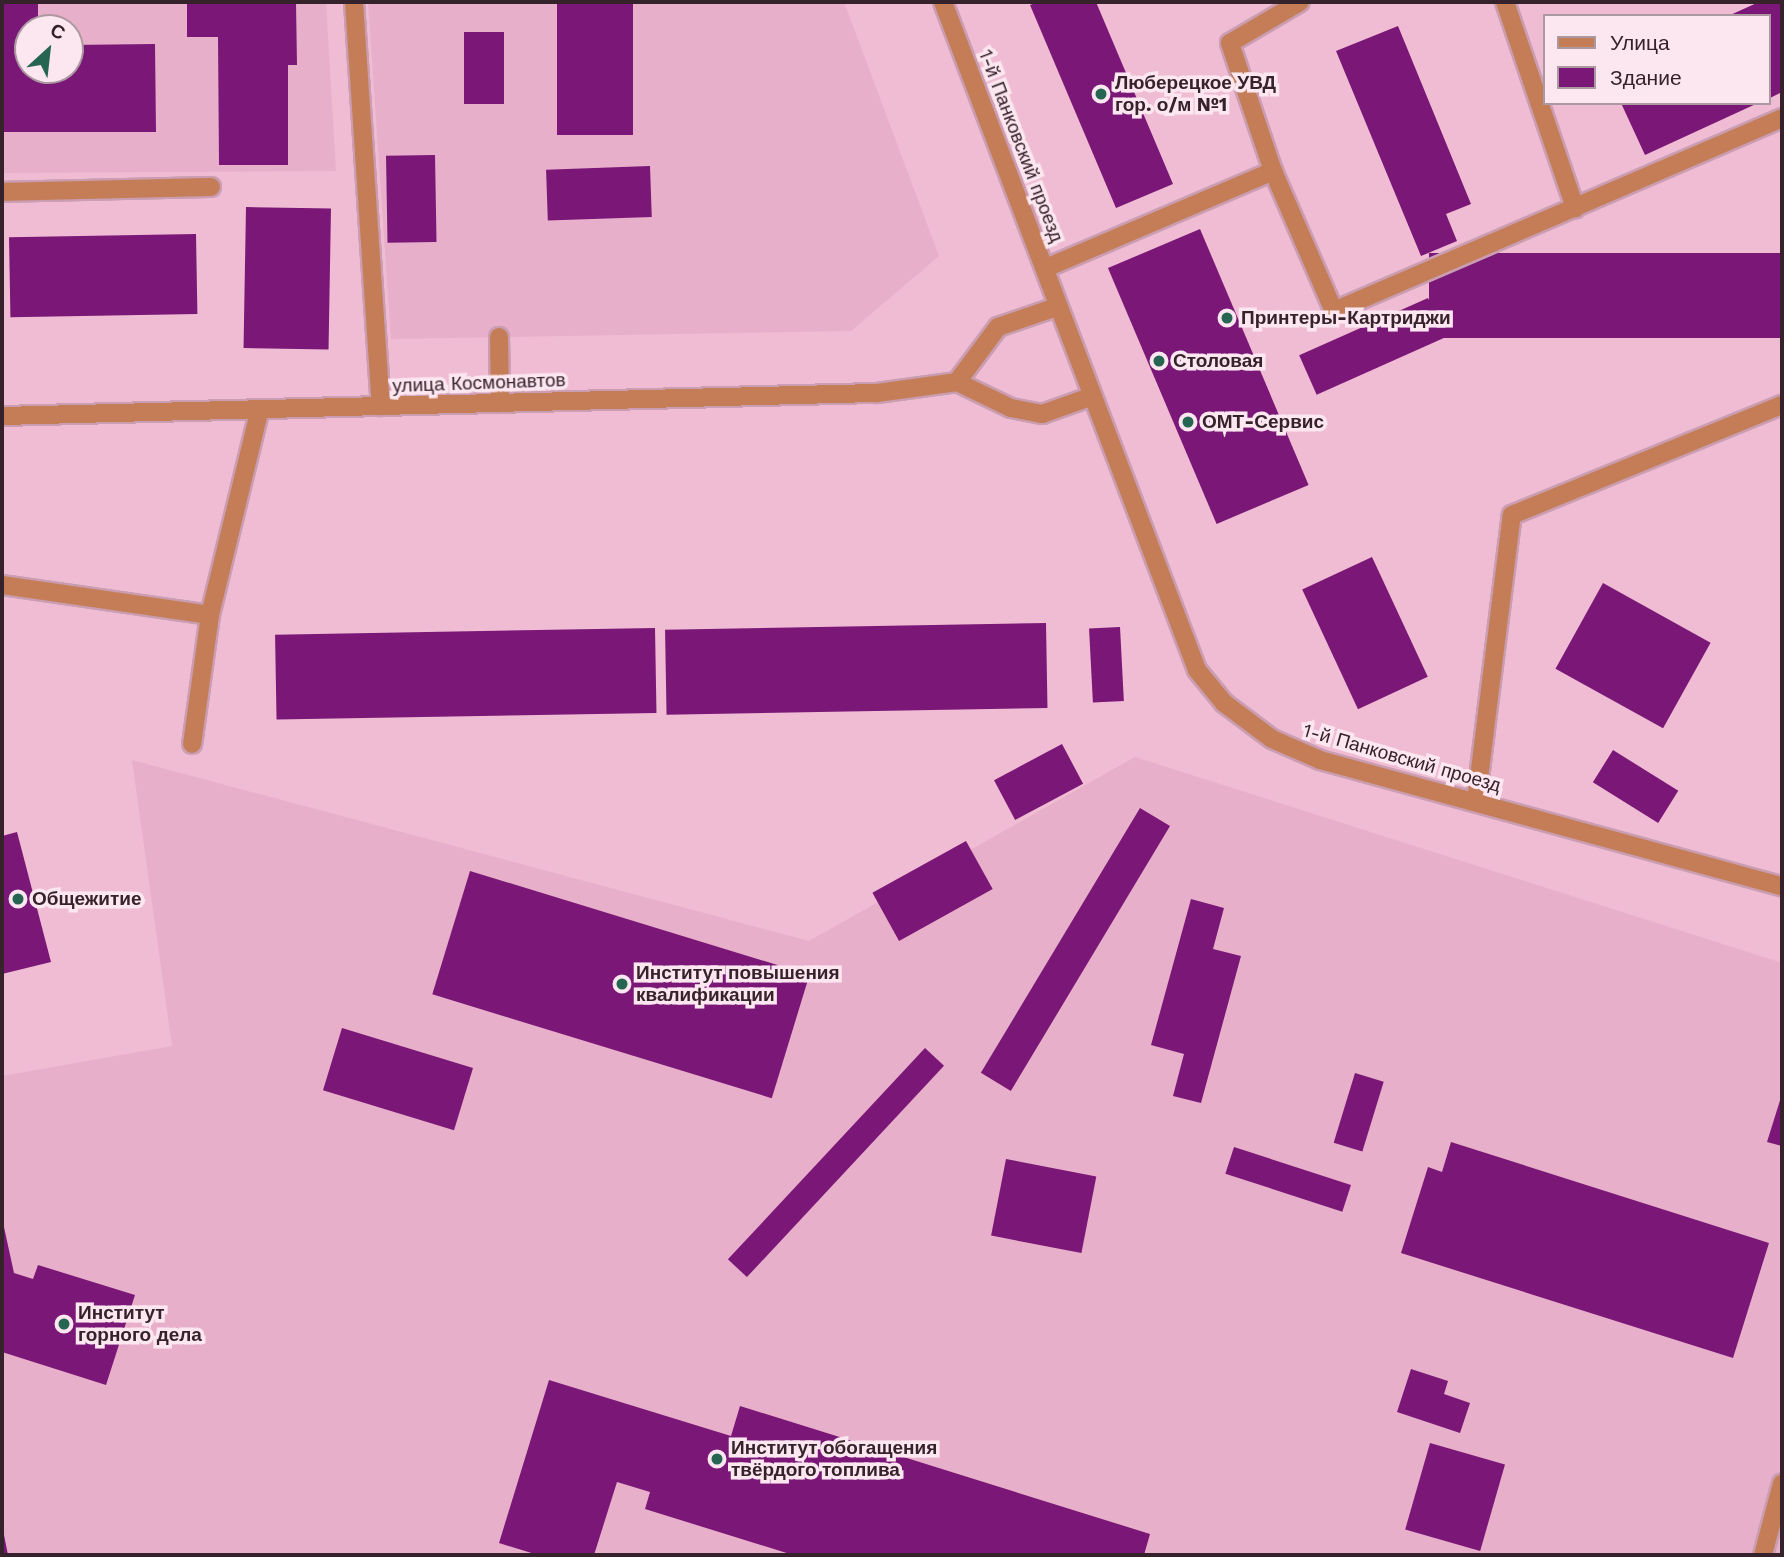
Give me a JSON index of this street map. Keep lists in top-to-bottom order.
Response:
{
  "streets": {
    "street": ["1-й Панковский проезд", "улица Космонавтов"]
  },
  "places": [
    "Люберецкое УВД гор. о/м №1",
    "Принтеры-Картриджи",
    "Столовая",
    "ОМТ-Сервис",
    "Общежитие",
    "Институт повышения квалификации",
    "Институт горного дела",
    "Институт обогащения твёрдого топлива"
  ],
  "legend": ["Улица", "Здание"],
  "north": "top right"
}
